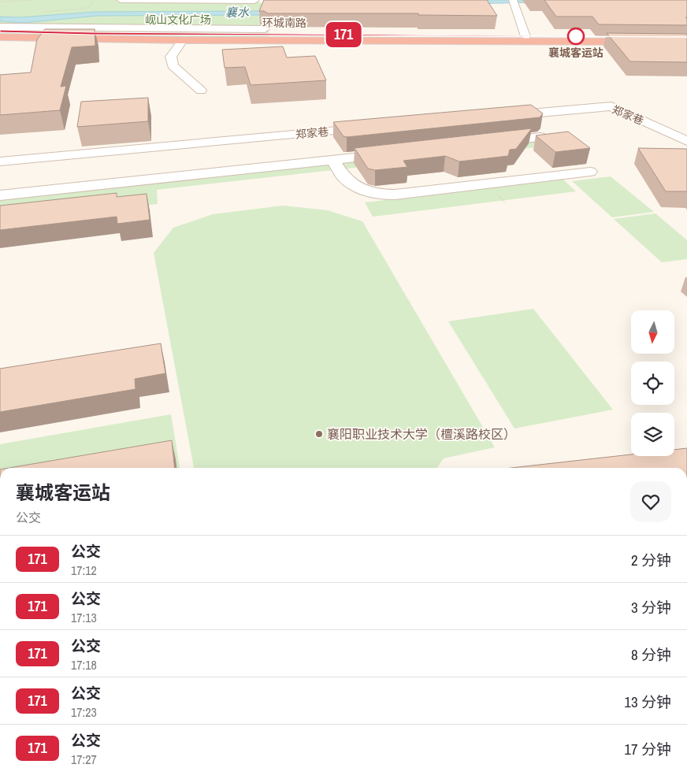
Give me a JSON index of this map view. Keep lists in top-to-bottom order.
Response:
{
  "streets": {
    "highway": ["环城南路"],
    "street": ["郑家巷"]
  },
  "water": ["襄水"],
  "parks": ["岘山文化广场"],
  "places": ["襄城客运站", "襄阳职业技术大学（檀溪路校区）"],
  "lines": ["bus line 171"],
  "north": "bottom",
  "page": {
    "on_map": "171",
    "heading": ["襄城客运站", "公交"],
    "list": [
      {
        "mark": "171",
        "name": "公交",
        "note": "17:12",
        "value": "2 分钟"
      },
      {
        "mark": "171",
        "name": "公交",
        "note": "17:13",
        "value": "3 分钟"
      },
      {
        "mark": "171",
        "name": "公交",
        "note": "17:18",
        "value": "8 分钟"
      },
      {
        "mark": "171",
        "name": "公交",
        "note": "17:23",
        "value": "13 分钟"
      },
      {
        "mark": "171",
        "name": "公交",
        "note": "17:27",
        "value": "17 分钟"
      }
    ]
  }
}
